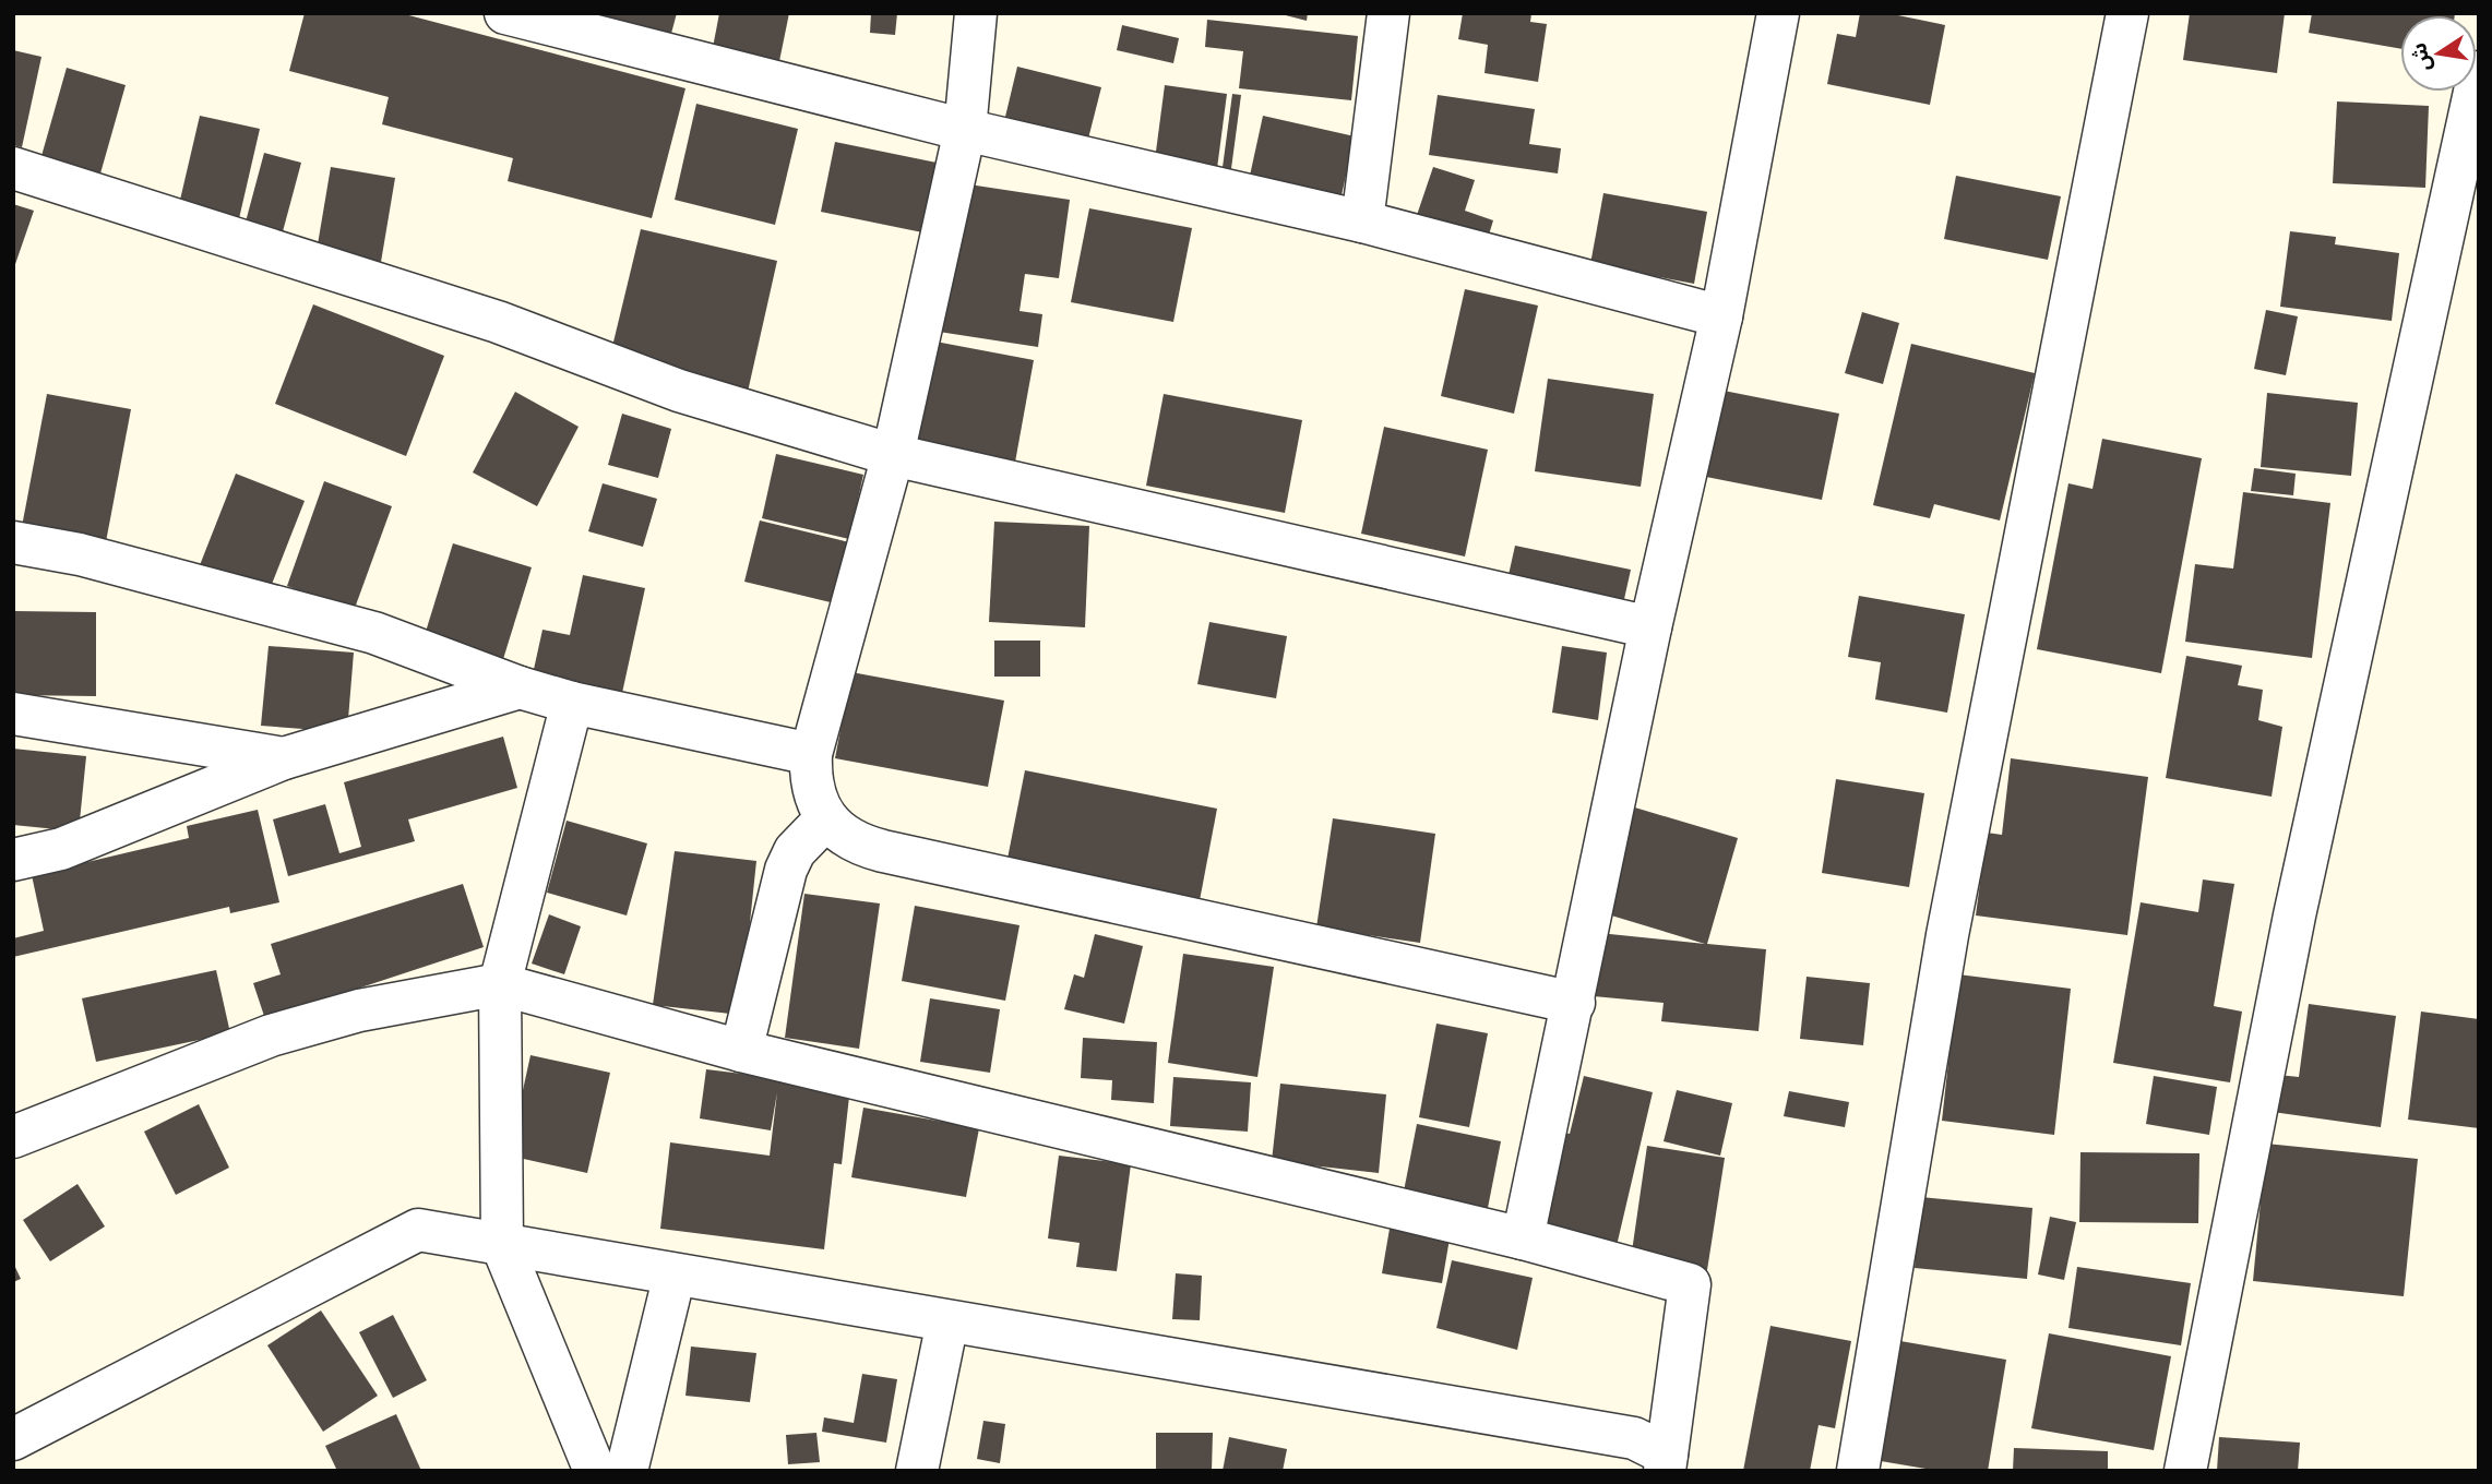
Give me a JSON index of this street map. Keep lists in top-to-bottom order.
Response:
{
  "north": "left"
}
